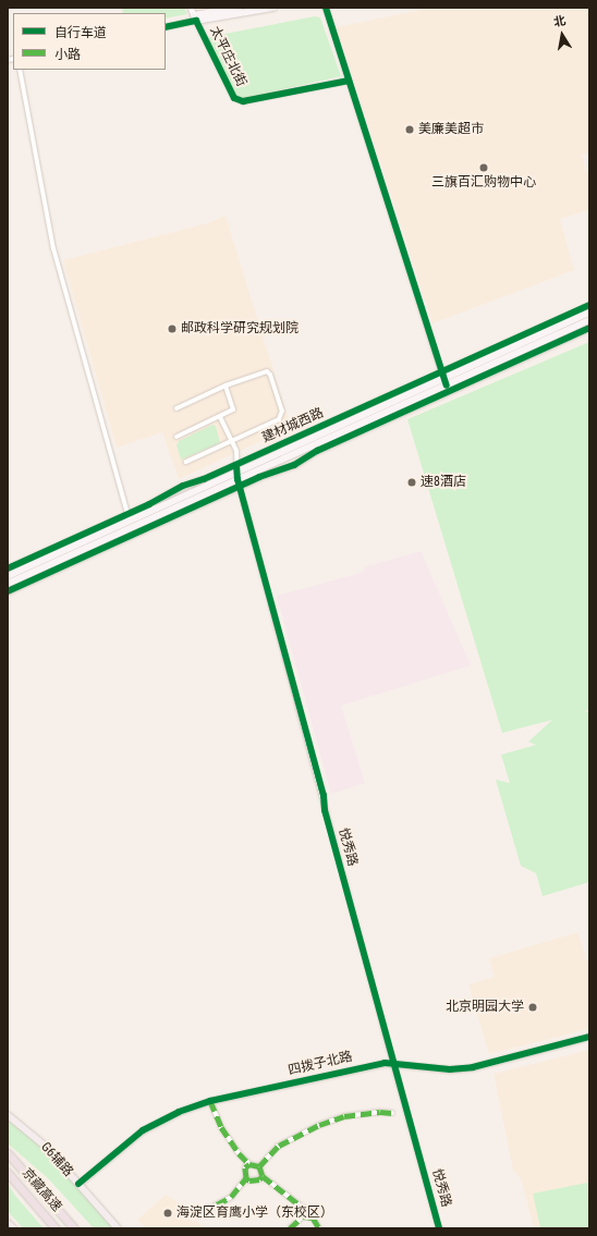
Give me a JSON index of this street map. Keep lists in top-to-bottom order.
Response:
{
  "streets": {
    "highway": ["京藏高速"],
    "main road": ["太平庄北街", "建材城西路", "G6辅路"],
    "street": ["悦秀路", "四拨子北路"]
  },
  "crossings": [
    ["建材城西路", "悦秀路"],
    ["悦秀路", "四拨子北路"],
    ["四拨子北路", "G6辅路"]
  ],
  "places": [
    "美廉美超市",
    "三旗百汇购物中心",
    "邮政科学研究规划院",
    "速8酒店",
    "北京明园大学",
    "海淀区育鹰小学（东校区）"
  ],
  "legend": ["自行车道", "小路"],
  "north": "top"
}
